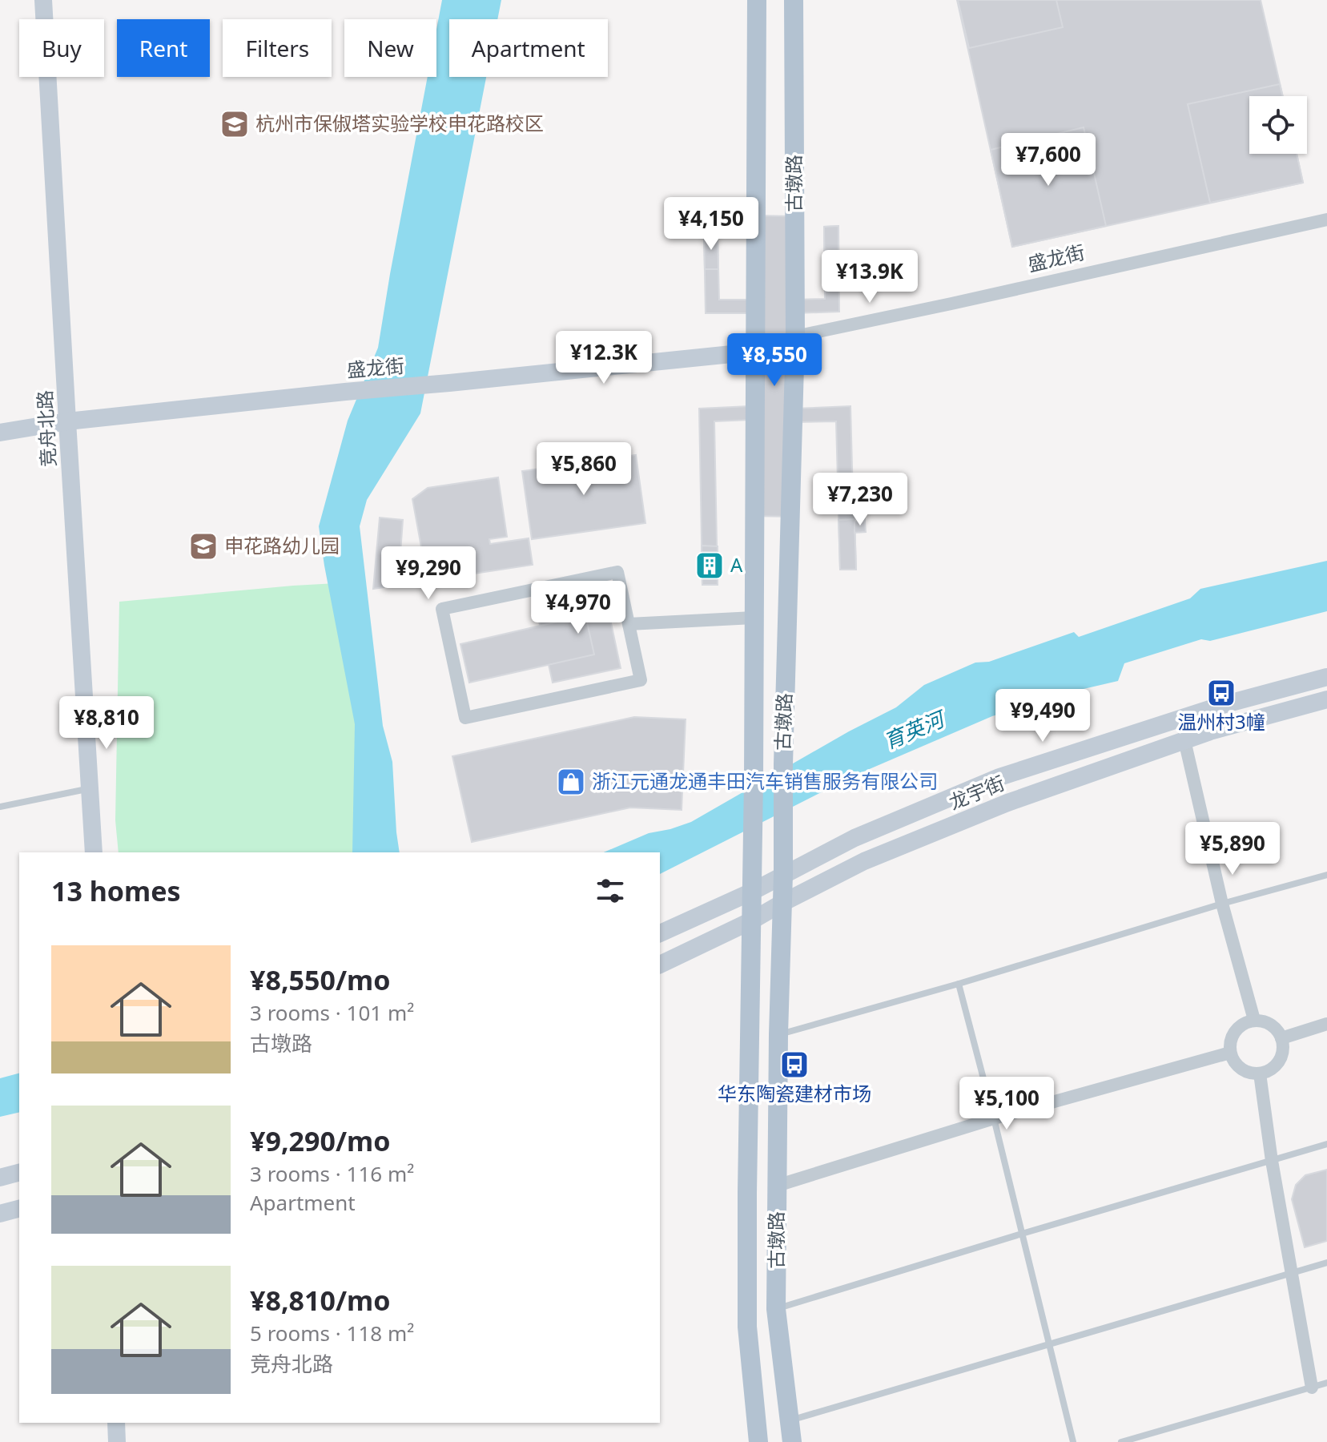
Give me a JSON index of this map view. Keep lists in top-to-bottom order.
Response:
{
  "streets": {
    "main road": ["古墩路"],
    "street": ["盛龙街", "竞舟北路", "龙宇街"]
  },
  "crossings": [
    ["古墩路", "盛龙街"],
    ["古墩路", "龙宇街"],
    ["盛龙街", "竞舟北路"]
  ],
  "water": ["育英河"],
  "places": {
    "school or university": ["杭州市保俶塔实验学校申花路校区", "申花路幼儿园"],
    "building": ["A"],
    "bus stop": ["温州村3幢", "华东陶瓷建材市场"],
    "shop": ["浙江元通龙通丰田汽车销售服务有限公司"]
  },
  "page": {
    "chip": [
      "Buy",
      "Rent",
      "Filters",
      "New",
      "Apartment"
    ],
    "price": [
      "¥7,600",
      "¥4,150",
      "¥13.9K",
      "¥12.3K",
      "¥8,550",
      "¥5,860",
      "¥7,230",
      "¥9,290",
      "¥4,970",
      "¥9,490",
      "¥8,810",
      "¥5,890",
      "¥5,100"
    ],
    "heading": "13 homes",
    "list": [
      {
        "name": "¥8,550/mo",
        "note": "3 rooms · 101 m² · 古墩路"
      },
      {
        "name": "¥9,290/mo",
        "note": "3 rooms · 116 m² · Apartment"
      },
      {
        "name": "¥8,810/mo",
        "note": "5 rooms · 118 m² · 竞舟北路"
      }
    ]
  }
}
